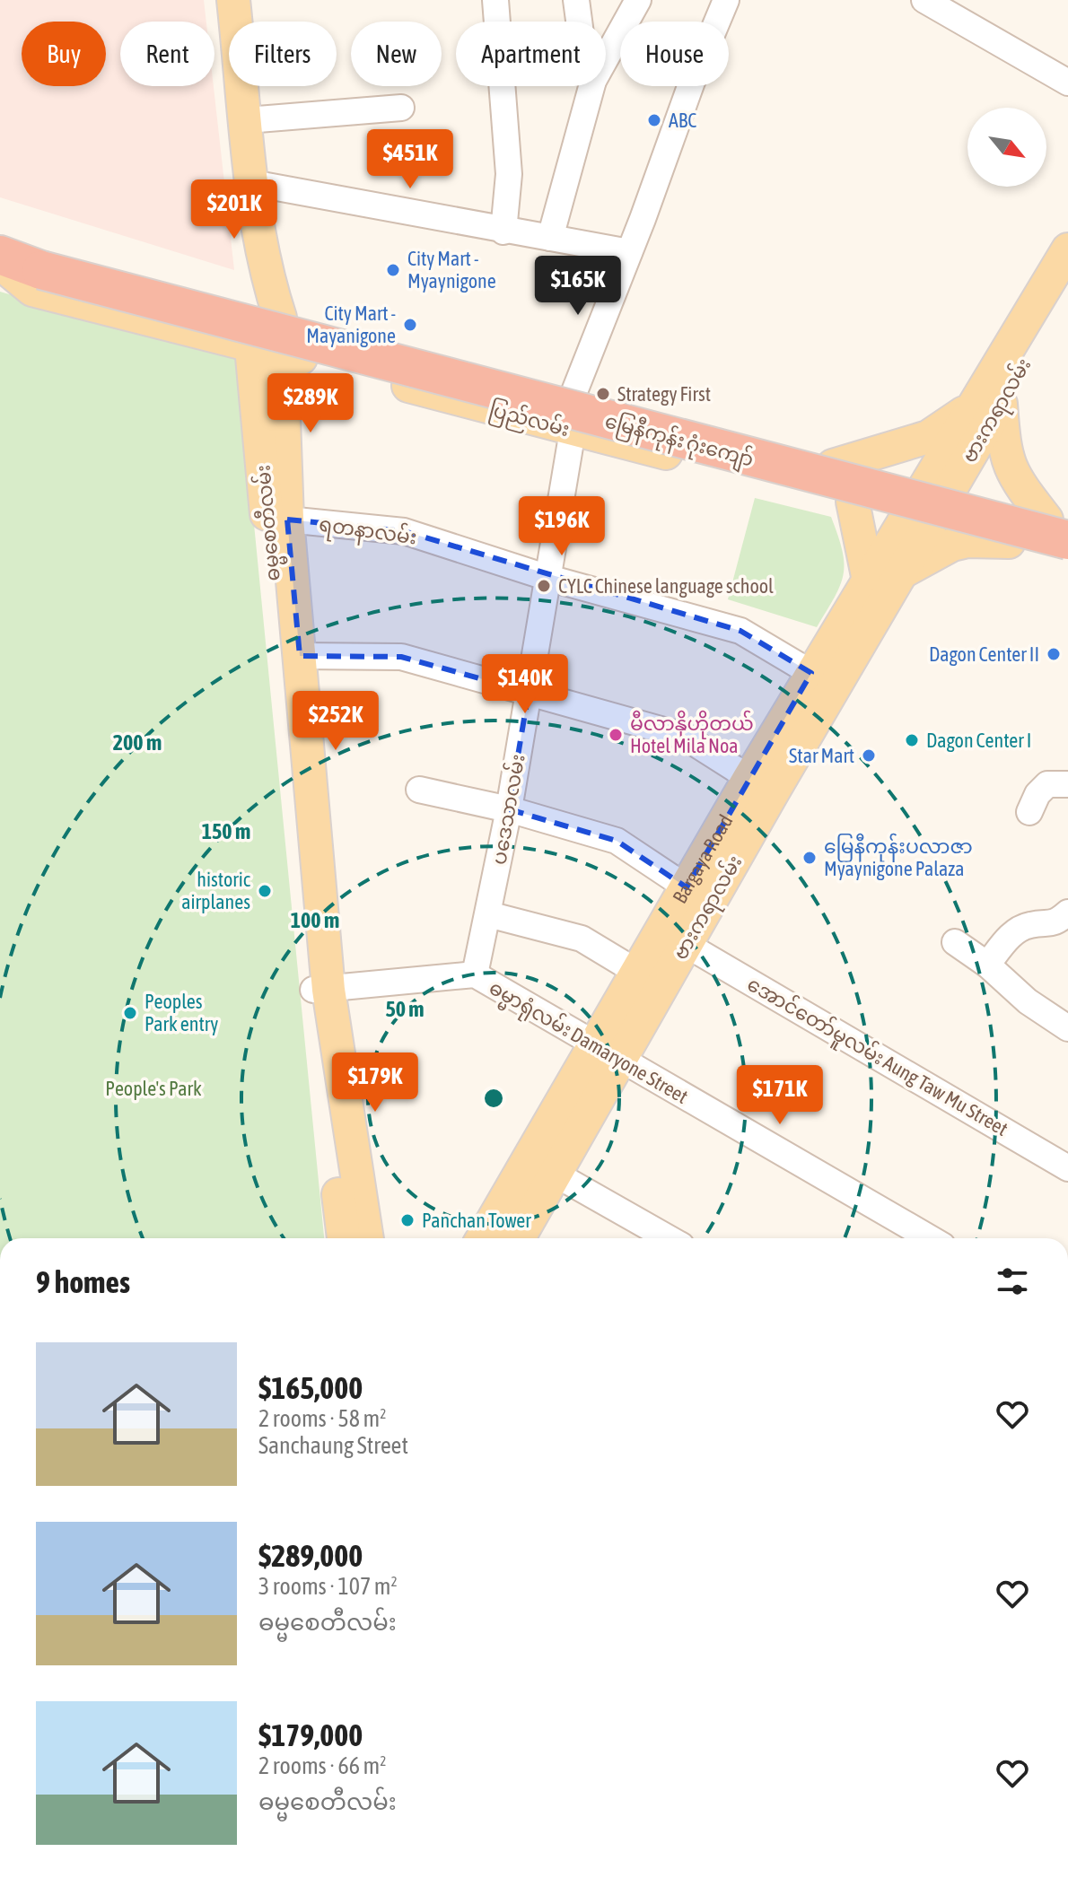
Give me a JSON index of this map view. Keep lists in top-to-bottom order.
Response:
{
  "streets": {
    "highway": ["မြေနီကုန်း ဂုံးကျော်"],
    "main road": [
      "ဗားကရာလမ်း",
      "ပြည်လမ်း",
      "ဓမ္မစေတီလမ်း",
      "Bargaya Road"
    ],
    "street": [
      "ရတနာလမ်း",
      "ပဒေသာလမ်း",
      "ဓမ္မာရုံလမ်း Damaryone Street",
      "အောင်တော်မူလမ်း Aung Taw Mu Street"
    ]
  },
  "crossings": [
    ["ဗားကရာလမ်း", "ပြည်လမ်း"],
    ["ဗားကရာလမ်း", "Bargaya Road"],
    ["ဗားကရာလမ်း", "ဓမ္မာရုံလမ်း Damaryone Street"],
    ["ဗားကရာလမ်း", "အောင်တော်မူလမ်း Aung Taw Mu Street"],
    ["ပြည်လမ်း", "မြေနီကုန်း ဂုံးကျော်"],
    ["ပြည်လမ်း", "ဓမ္မစေတီလမ်း"],
    ["ပြည်လမ်း", "ပဒေသာလမ်း"],
    ["ဓမ္မစေတီလမ်း", "ရတနာလမ်း"],
    ["ဓမ္မစေတီလမ်း", "ဓမ္မာရုံလမ်း Damaryone Street"],
    ["ရတနာလမ်း", "ပဒေသာလမ်း"],
    ["ရတနာလမ်း", "Bargaya Road"],
    ["ပဒေသာလမ်း", "ဓမ္မာရုံလမ်း Damaryone Street"],
    ["Bargaya Road", "ဓမ္မာရုံလမ်း Damaryone Street"]
  ],
  "parks": ["People's Park"],
  "places": [
    "ABC",
    "City Mart - Myaynigone",
    "City Mart - Mayanigone",
    "Strategy First",
    "CYLC Chinese language school",
    "Dagon Center II",
    "မီလာနိုဟိုတယ် Hotel Mila Noa",
    "Dagon Center I",
    "Star Mart",
    "မြေနီကုန်းပလာဇာ Myaynigone Palaza",
    "historic airplanes",
    "Peoples Park entry",
    "Panchan Tower"
  ],
  "north": "bottom right",
  "page": {
    "chip": [
      "Buy",
      "Rent",
      "Filters",
      "New",
      "Apartment",
      "House"
    ],
    "price": [
      "$451K",
      "$201K",
      "$165K",
      "$289K",
      "$196K",
      "$140K",
      "$252K",
      "$179K",
      "$171K"
    ],
    "heading": "9 homes",
    "list": [
      {
        "name": "$165,000",
        "note": "2 rooms · 58 m² · Sanchaung Street"
      },
      {
        "name": "$289,000",
        "note": "3 rooms · 107 m² · ဓမ္မစေတီလမ်း"
      },
      {
        "name": "$179,000",
        "note": "2 rooms · 66 m² · ဓမ္မစေတီလမ်း"
      }
    ]
  },
  "rings": [
    "200 m",
    "150 m",
    "100 m",
    "50 m"
  ]
}
